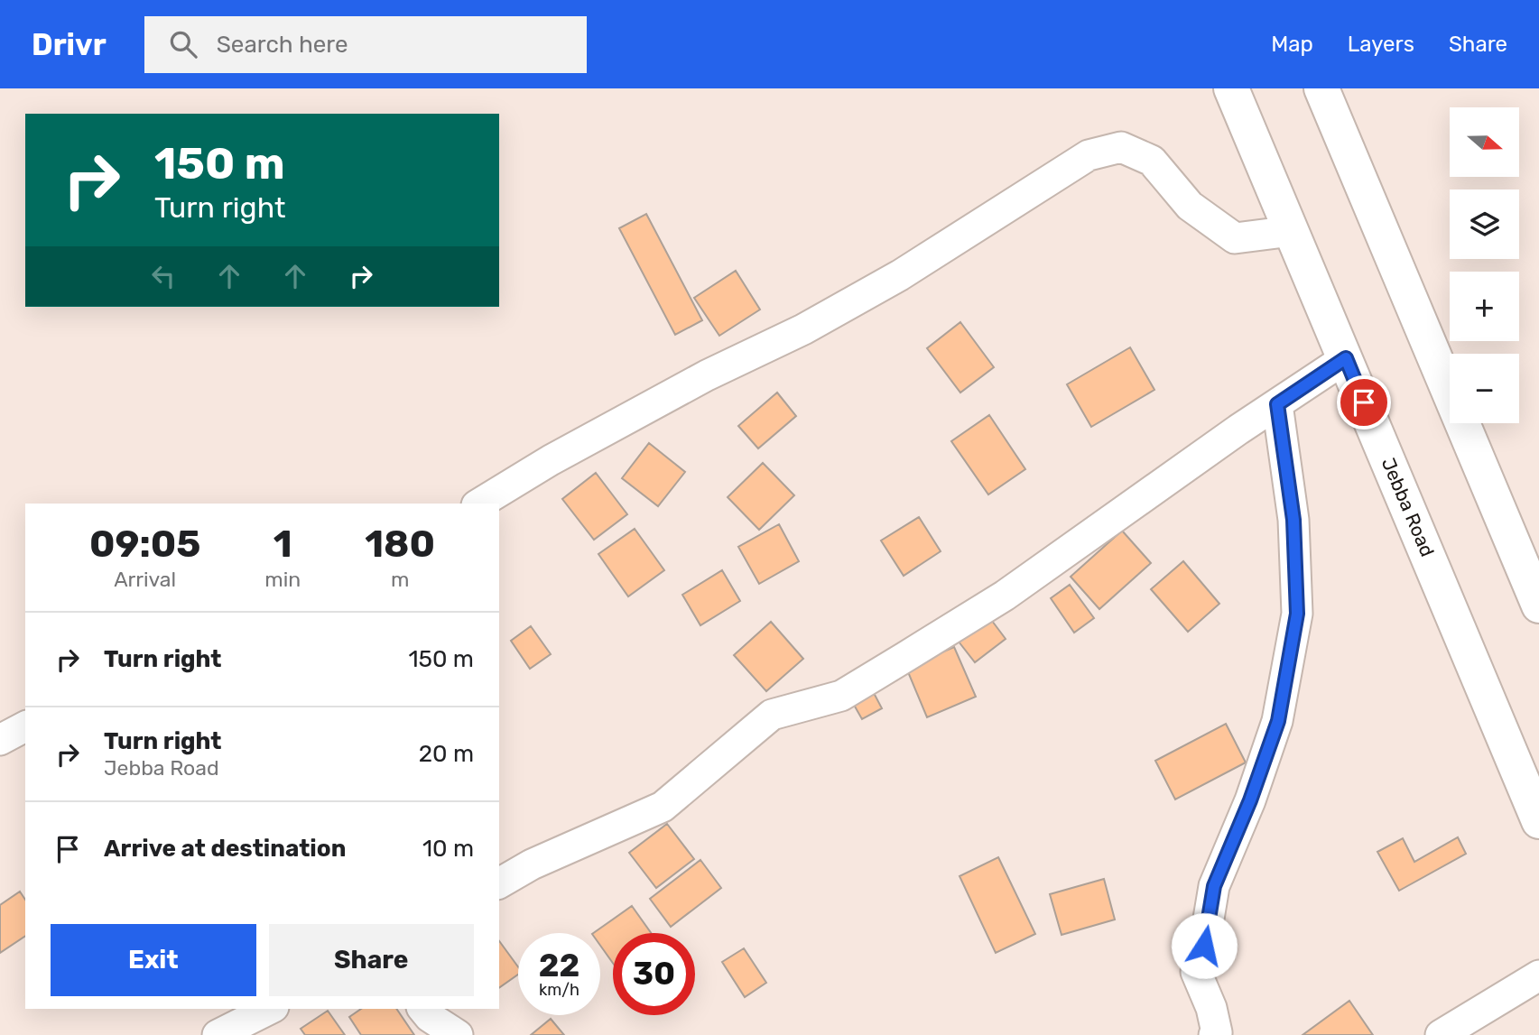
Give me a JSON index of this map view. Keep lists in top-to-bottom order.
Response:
{
  "streets": {
    "highway": ["Jebba Road"]
  },
  "north": "right",
  "page": {
    "header": "Drivr",
    "search": "Search here",
    "nav": ["Map", "Layers", "Share"],
    "map_buttons": ["+", "−"],
    "turn": ["150 m", "Turn right"],
    "eta": [
      "09:05",
      "Arrival",
      "1",
      "min",
      "180",
      "m"
    ],
    "list": [
      {
        "name": "Turn right",
        "value": "150 m"
      },
      {
        "name": "Turn right",
        "note": "Jebba Road",
        "value": "20 m"
      },
      {
        "name": "Arrive at destination",
        "value": "10 m"
      }
    ],
    "buttons": ["Exit", "Share"],
    "speed": "22 km/h",
    "limit": "30"
  }
}
